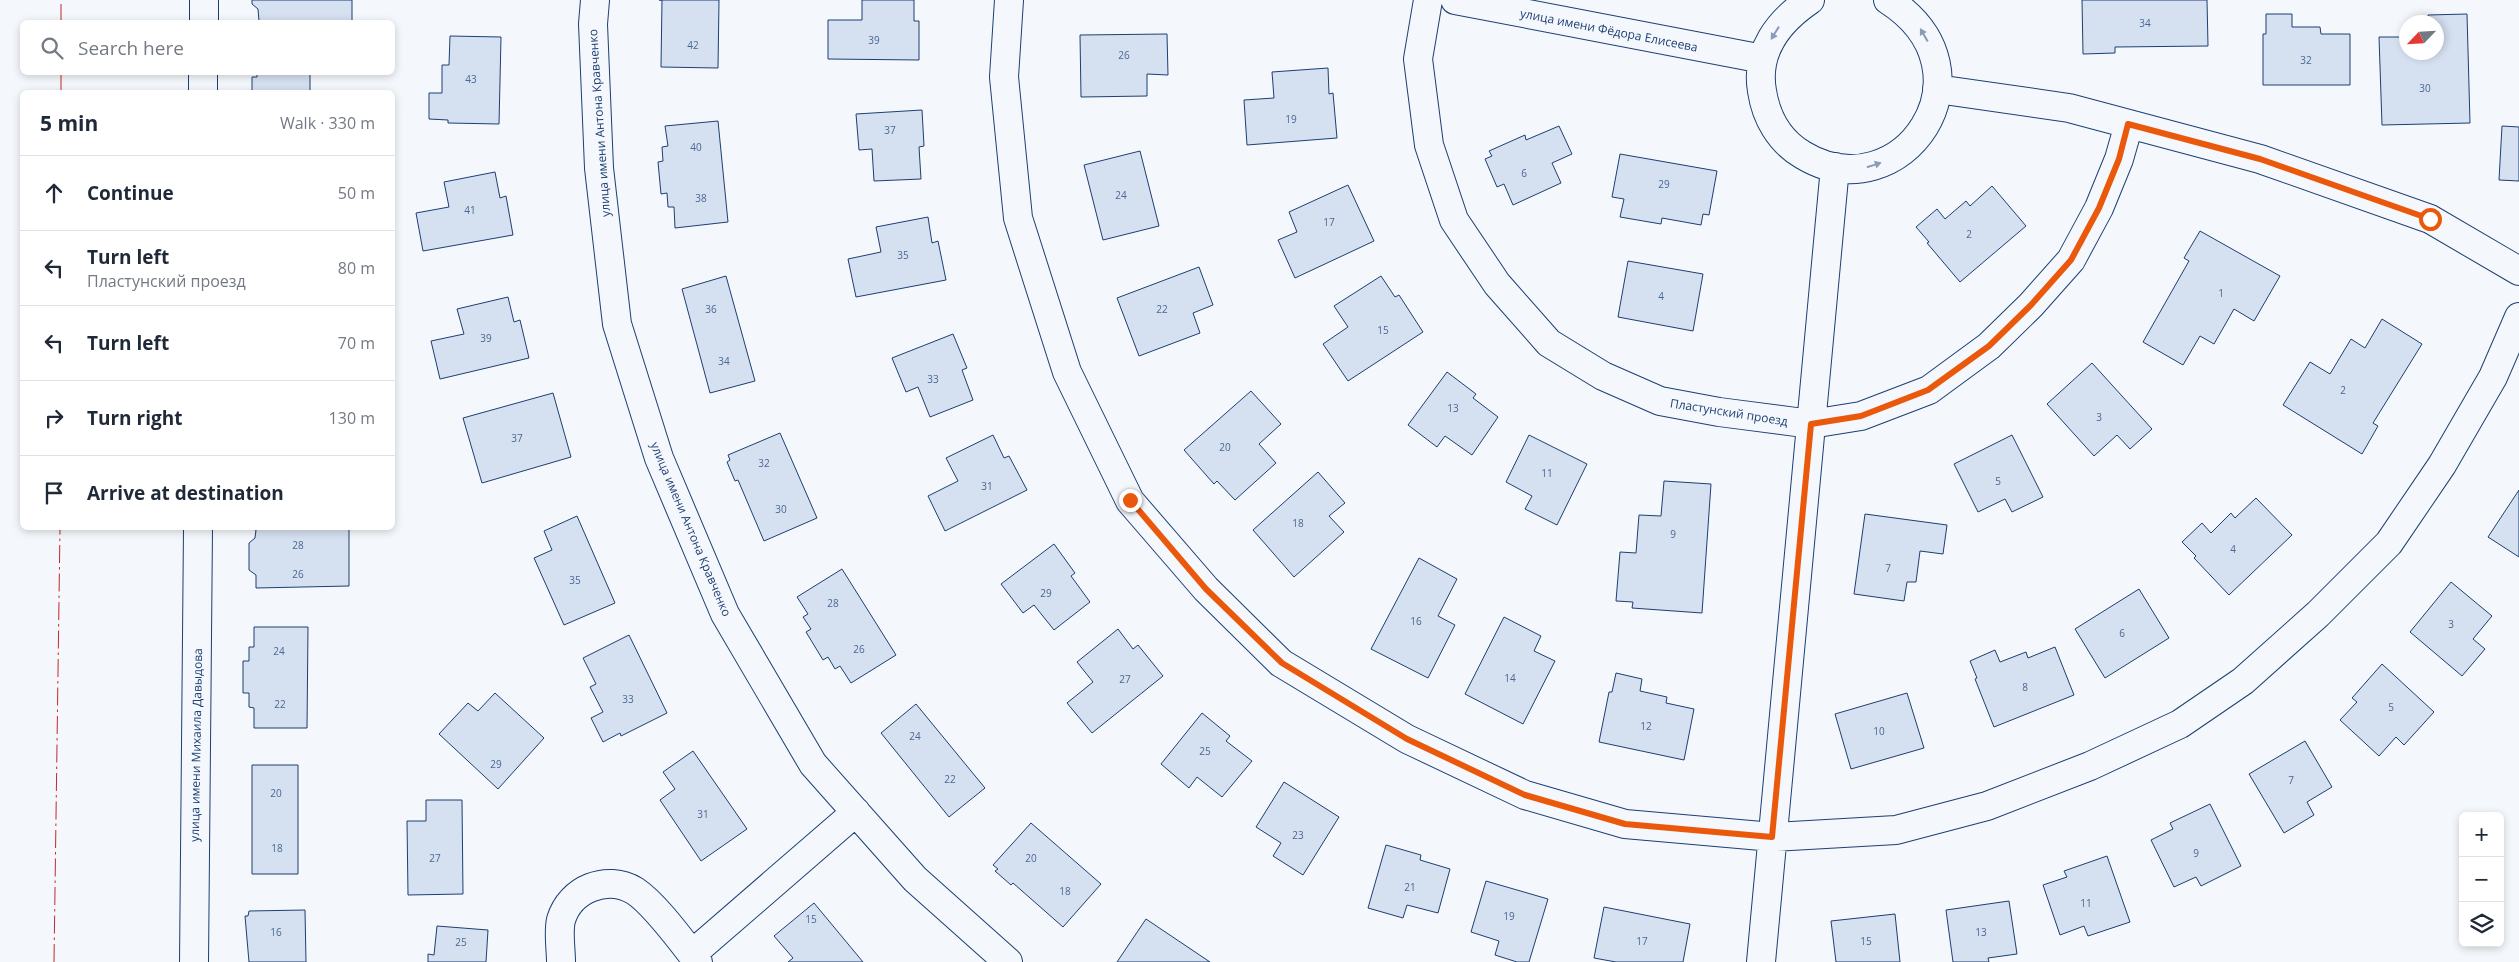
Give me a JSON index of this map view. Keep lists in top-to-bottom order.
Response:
{
  "streets": {
    "street": [
      "улица имени Фёдора Елисеева",
      "улица имени Антона Кравченко",
      "Пластунский проезд",
      "улица имени Михаила Давыдова"
    ]
  },
  "house_numbers": [
    "34",
    "39",
    "42",
    "26",
    "32",
    "43",
    "30",
    "19",
    "37",
    "40",
    "6",
    "29",
    "24",
    "38",
    "41",
    "17",
    "2",
    "35",
    "1",
    "4",
    "36",
    "22",
    "15",
    "39",
    "34",
    "33",
    "2",
    "13",
    "3",
    "37",
    "20",
    "32",
    "11",
    "5",
    "31",
    "30",
    "18",
    "9",
    "28",
    "4",
    "7",
    "26",
    "35",
    "29",
    "28",
    "16",
    "3",
    "6",
    "26",
    "24",
    "14",
    "27",
    "8",
    "33",
    "22",
    "5",
    "12",
    "10",
    "24",
    "25",
    "29",
    "22",
    "7",
    "20",
    "31",
    "23",
    "18",
    "9",
    "27",
    "20",
    "21",
    "18",
    "11",
    "19",
    "15",
    "16",
    "13",
    "17",
    "15",
    "25"
  ],
  "north": "bottom left",
  "page": {
    "search": "Search here",
    "heading": ["5 min", "Walk · 330 m"],
    "list": [
      ["Continue", "50 m"],
      ["Turn left", "Пластунский проезд", "80 m"],
      ["Turn left", "70 m"],
      ["Turn right", "130 m"],
      "Arrive at destination"
    ],
    "map_buttons": ["+", "−"]
  }
}
